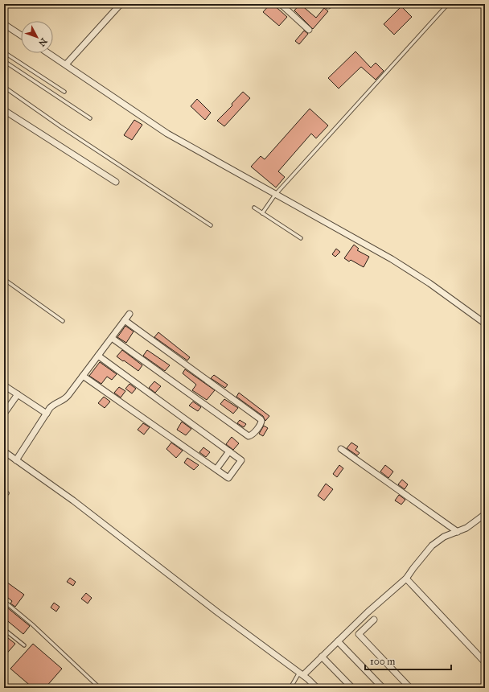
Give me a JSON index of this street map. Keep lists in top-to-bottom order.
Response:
{
  "scale_bar": "100 m",
  "north": "bottom right"
}
